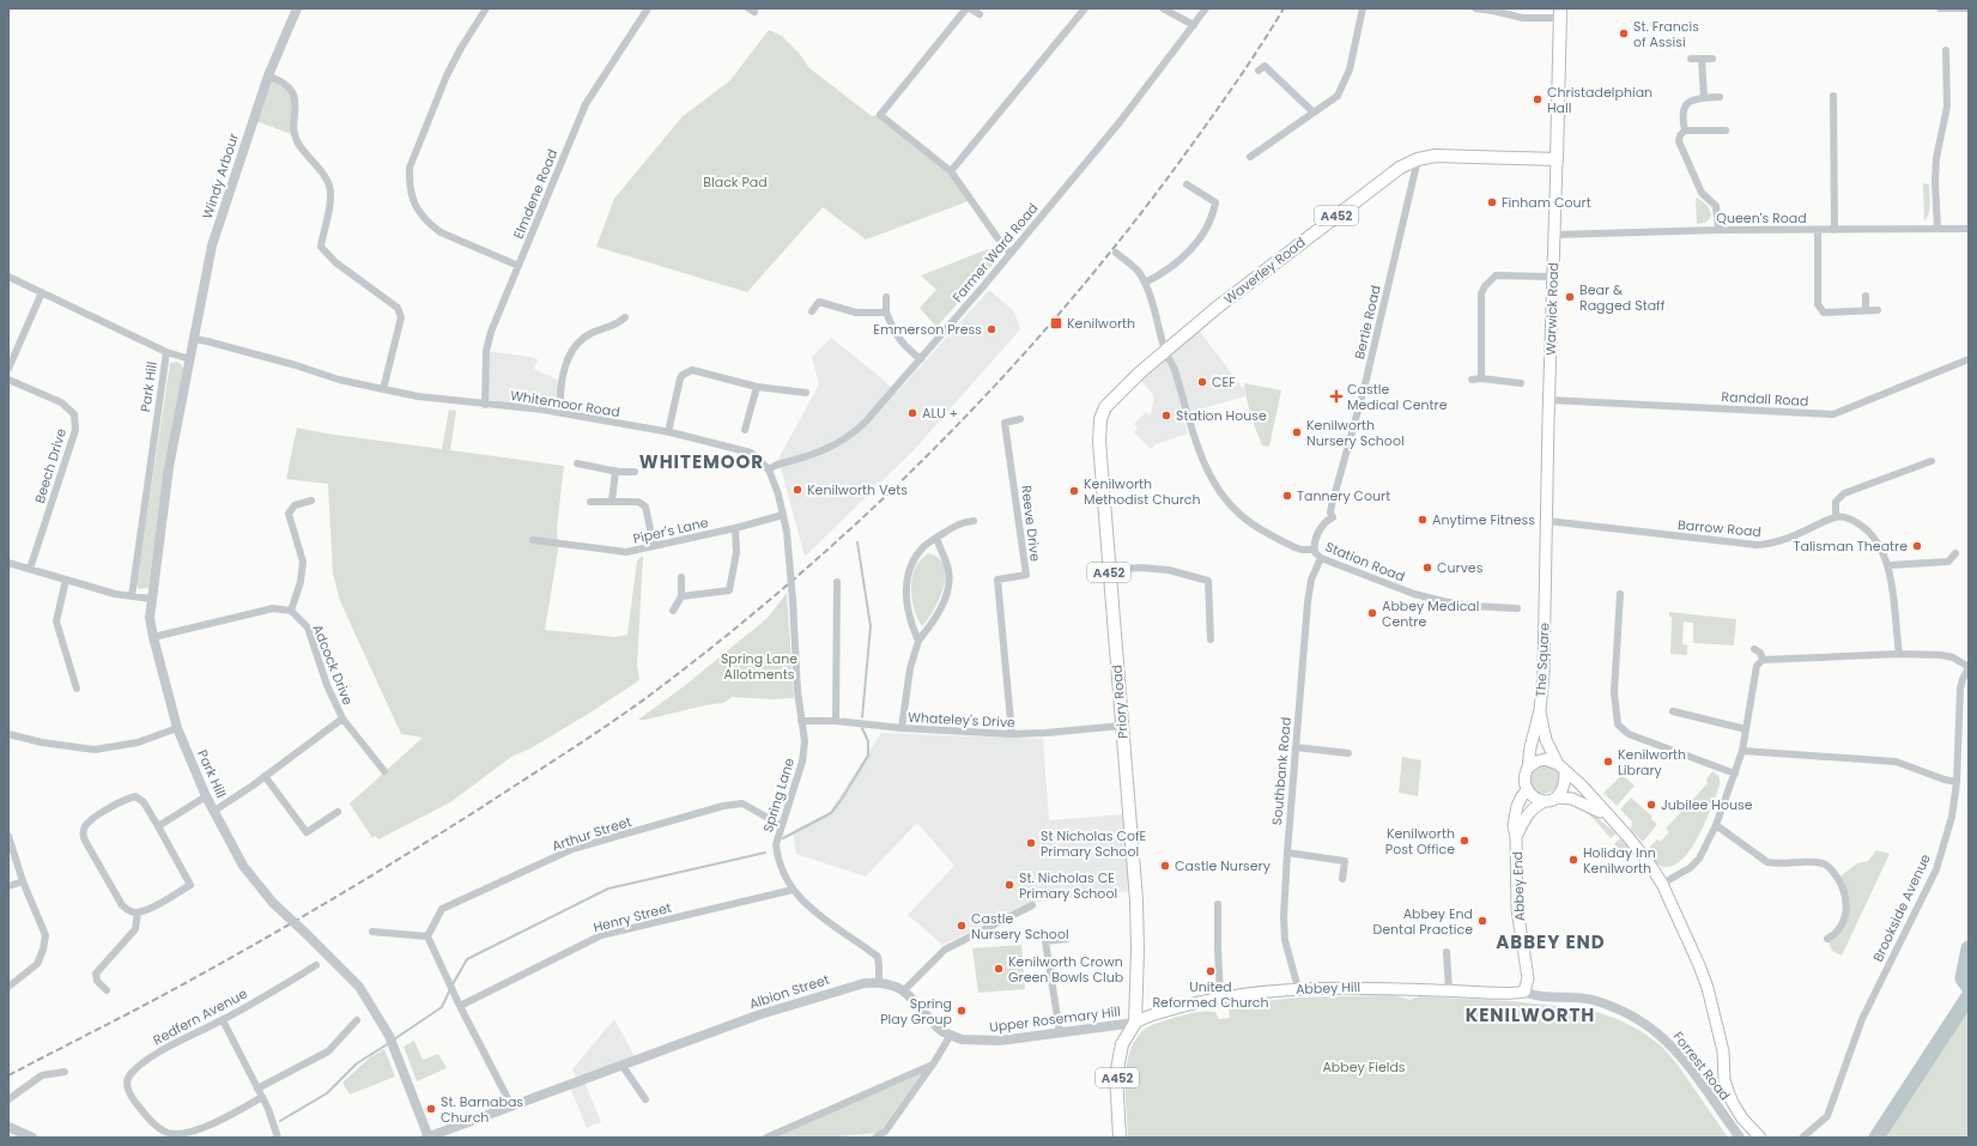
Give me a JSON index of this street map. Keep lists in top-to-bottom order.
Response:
{
  "streets": {
    "main road": [
      "A452",
      "Waverley Road",
      "Warwick Road",
      "The Square",
      "Priory Road",
      "Abbey End",
      "Abbey Hill"
    ],
    "street": [
      "Windy Arbour",
      "Elmdene Road",
      "Queen's Road",
      "Farmer Ward Road",
      "Bertie Road",
      "Park Hill",
      "Randall Road",
      "Whitemoor Road",
      "Beech Drive",
      "Reeve Drive",
      "Barrow Road",
      "Piper's Lane",
      "Station Road",
      "Adcock Drive",
      "Whateley's Drive",
      "Southbank Road",
      "Spring Lane",
      "Arthur Street",
      "Brookside Avenue",
      "Henry Street",
      "Albion Street",
      "Redfern Avenue",
      "Upper Rosemary Hill",
      "Forrest Road"
    ]
  },
  "crossings": [
    ["Windy Arbour", "Park Hill"],
    ["Windy Arbour", "Whitemoor Road"],
    ["Elmdene Road", "Whitemoor Road"],
    ["A452", "Priory Road"],
    ["A452", "Abbey Hill"],
    ["A452", "Upper Rosemary Hill"],
    ["Queen's Road", "Warwick Road"],
    ["Farmer Ward Road", "Whitemoor Road"],
    ["Waverley Road", "Warwick Road"],
    ["Waverley Road", "Bertie Road"],
    ["Waverley Road", "Station Road"],
    ["Waverley Road", "Priory Road"],
    ["Warwick Road", "Randall Road"],
    ["Warwick Road", "Barrow Road"],
    ["Warwick Road", "The Square"],
    ["Bertie Road", "Station Road"],
    ["Park Hill", "Albion Street"],
    ["Whitemoor Road", "Piper's Lane"],
    ["Whitemoor Road", "Spring Lane"],
    ["Reeve Drive", "Whateley's Drive"],
    ["Station Road", "Priory Road"],
    ["Station Road", "Southbank Road"],
    ["The Square", "Abbey End"],
    ["Priory Road", "Whateley's Drive"],
    ["Priory Road", "Abbey Hill"],
    ["Priory Road", "Upper Rosemary Hill"],
    ["Whateley's Drive", "Spring Lane"],
    ["Southbank Road", "Abbey Hill"],
    ["Spring Lane", "Arthur Street"],
    ["Spring Lane", "Henry Street"],
    ["Spring Lane", "Albion Street"],
    ["Abbey End", "Abbey Hill"],
    ["Abbey End", "Forrest Road"],
    ["Abbey Hill", "Upper Rosemary Hill"],
    ["Abbey Hill", "Forrest Road"],
    ["Albion Street", "Upper Rosemary Hill"]
  ],
  "districts": ["WHITEMOOR", "ABBEY END", "KENILWORTH"],
  "parks": ["Black Pad", "Spring Lane Allotments", "Abbey Fields"],
  "places": {
    "other": [
      "St. Francis of Assisi",
      "Christadelphian Hall",
      "Finham Court",
      "Bear & Ragged Staff",
      "Emmerson Press",
      "CEF",
      "ALU +",
      "Station House",
      "Kenilworth Nursery School",
      "Kenilworth Vets",
      "Kenilworth Methodist Church",
      "Tannery Court",
      "Anytime Fitness",
      "Talisman Theatre",
      "Curves",
      "Abbey Medical Centre",
      "Kenilworth Library",
      "Jubilee House",
      "Kenilworth Post Office",
      "St Nicholas CofE Primary School",
      "Holiday Inn Kenilworth",
      "Castle Nursery",
      "St. Nicholas CE Primary School",
      "Abbey End Dental Practice",
      "Castle Nursery School",
      "Kenilworth Crown Green Bowls Club",
      "United Reformed Church",
      "Spring Play Group",
      "St. Barnabas Church"
    ],
    "transit": ["Kenilworth"],
    "health": ["Castle Medical Centre"]
  }
}
